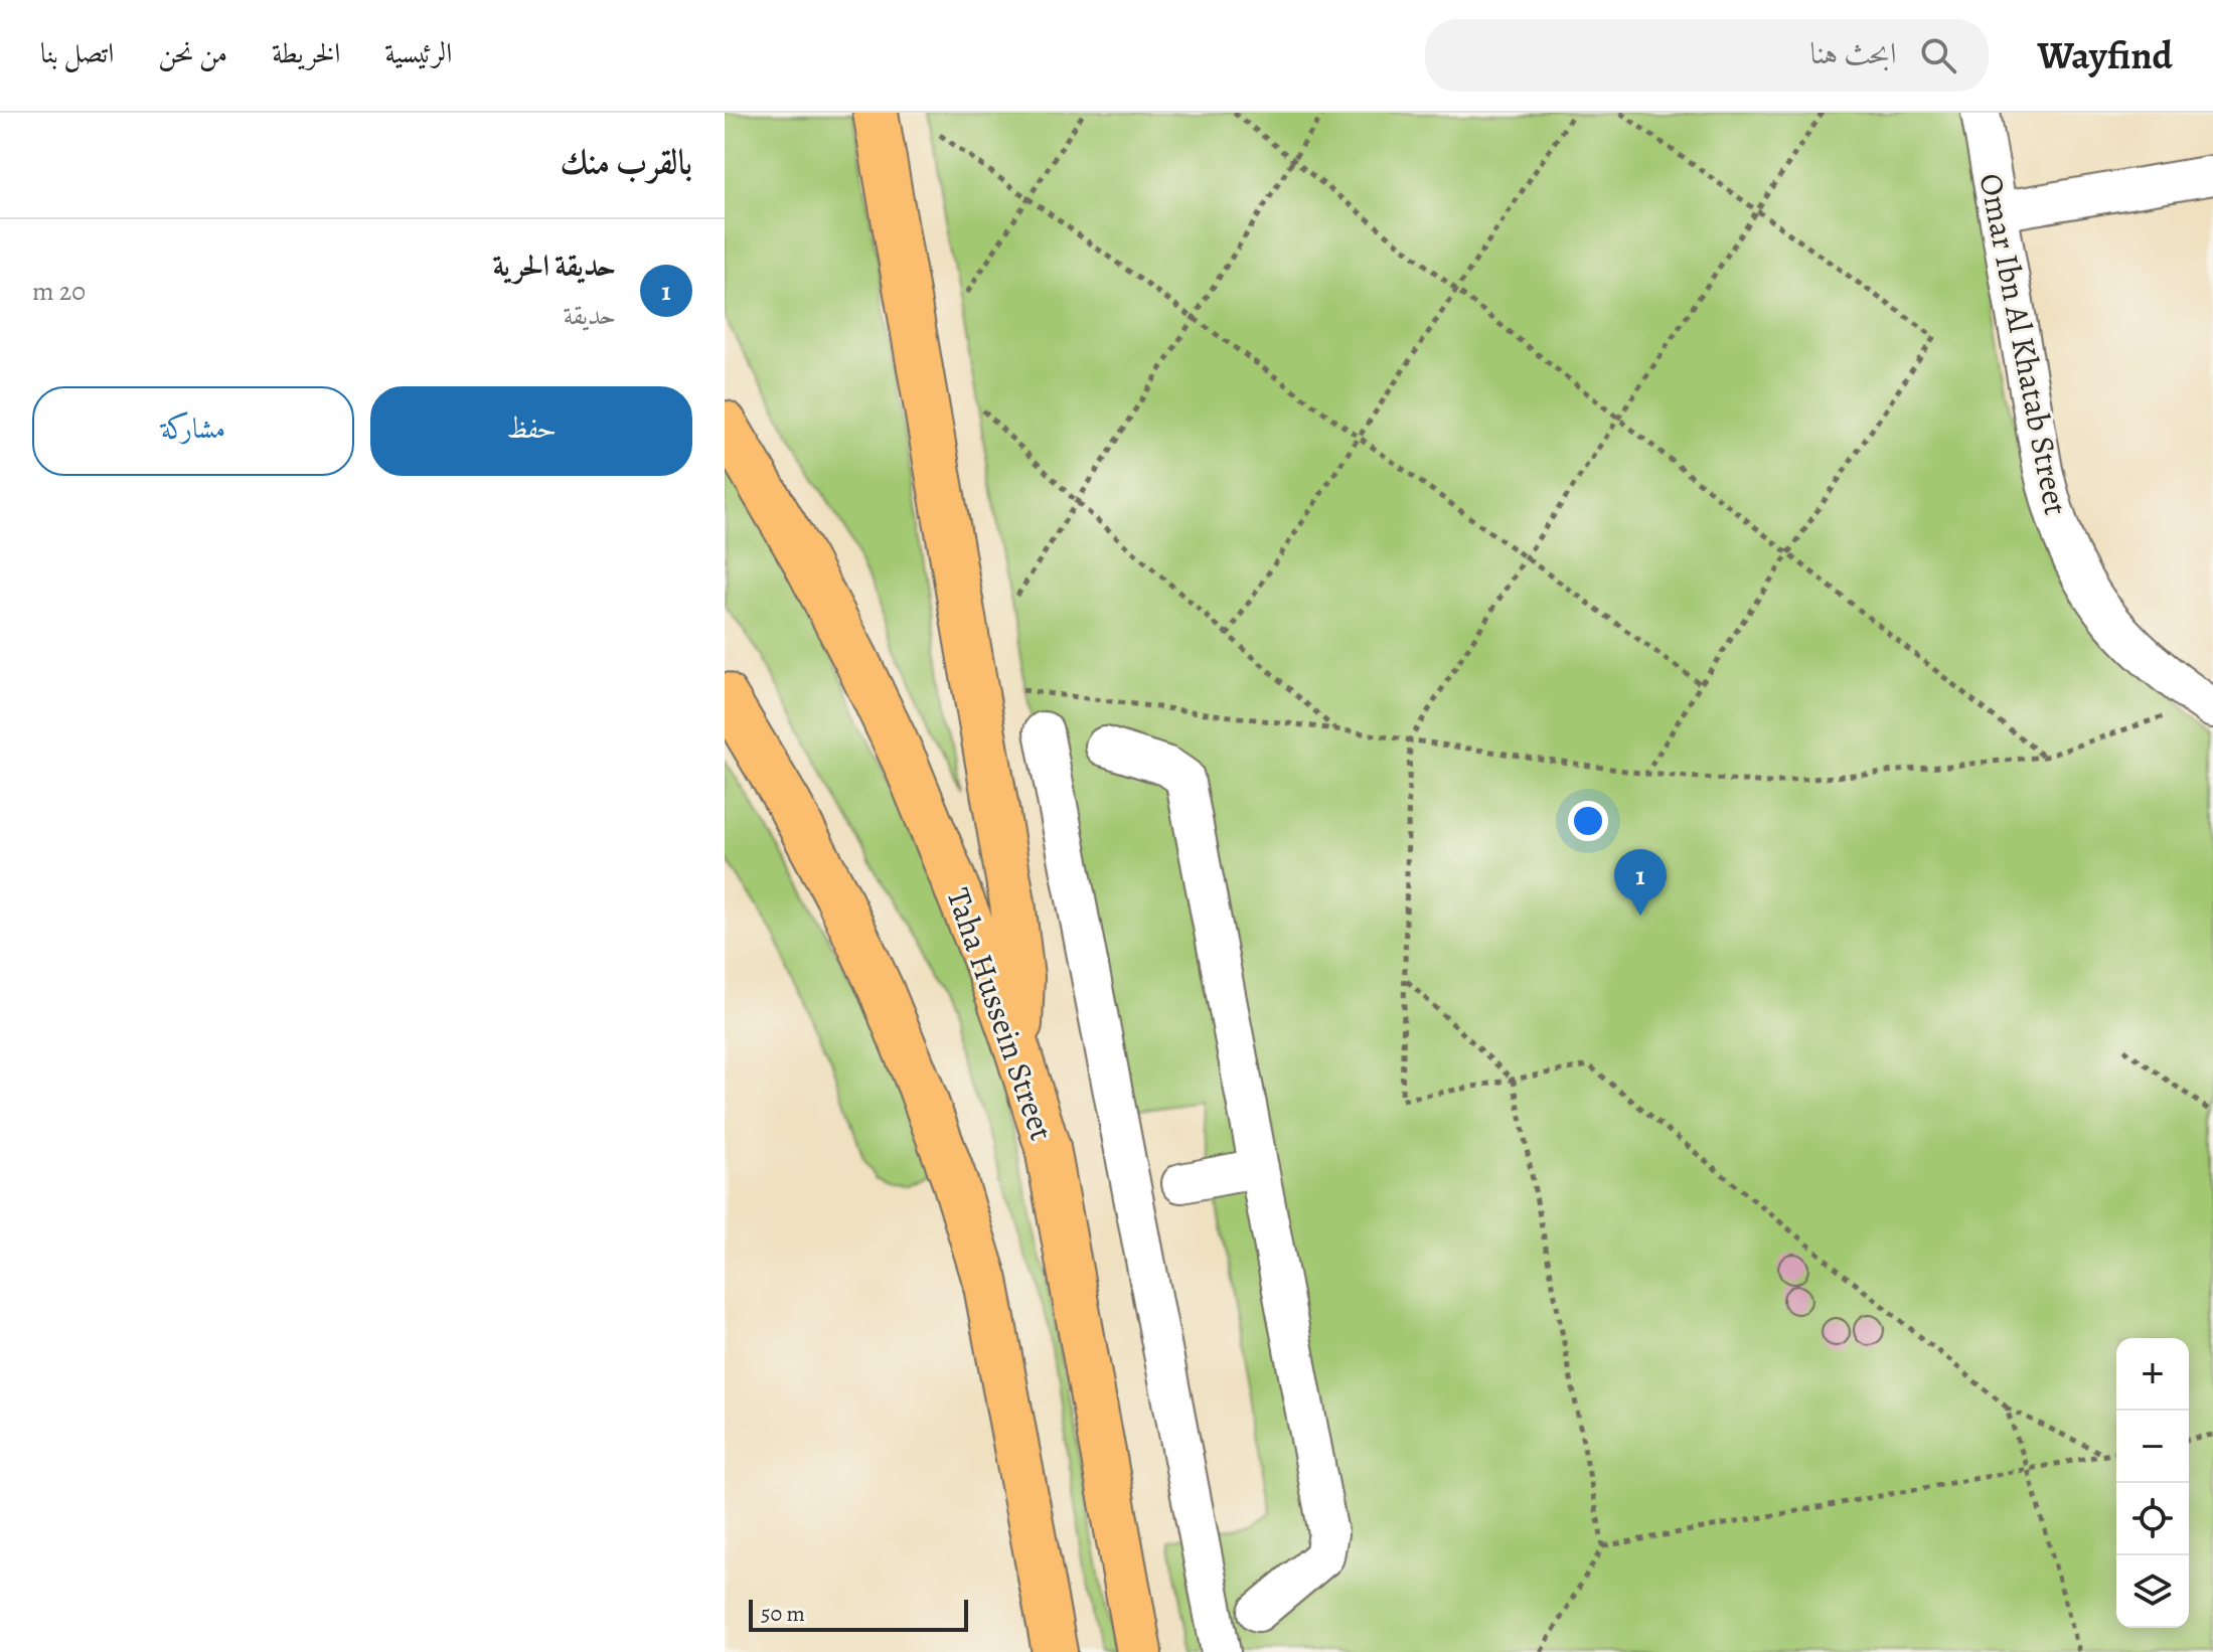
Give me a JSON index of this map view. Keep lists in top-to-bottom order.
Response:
{
  "streets": {
    "main road": ["Taha Hussein Street"],
    "street": ["Omar Ibn Al Khatab Street"]
  },
  "scale_bar": "50 m",
  "page": {
    "header": "Wayfind",
    "search": "ابحث هنا",
    "nav": [
      "الرئيسية",
      "الخريطة",
      "من نحن",
      "اتصل بنا"
    ],
    "heading": "بالقرب منك",
    "list": [
      {
        "mark": "1",
        "name": "حديقة الحرية",
        "note": "حديقة",
        "value": "20 m"
      }
    ],
    "buttons": ["حفظ", "مشاركة"],
    "pins": "1",
    "map_buttons": ["+", "−"],
    "scale": "50 m"
  }
}
